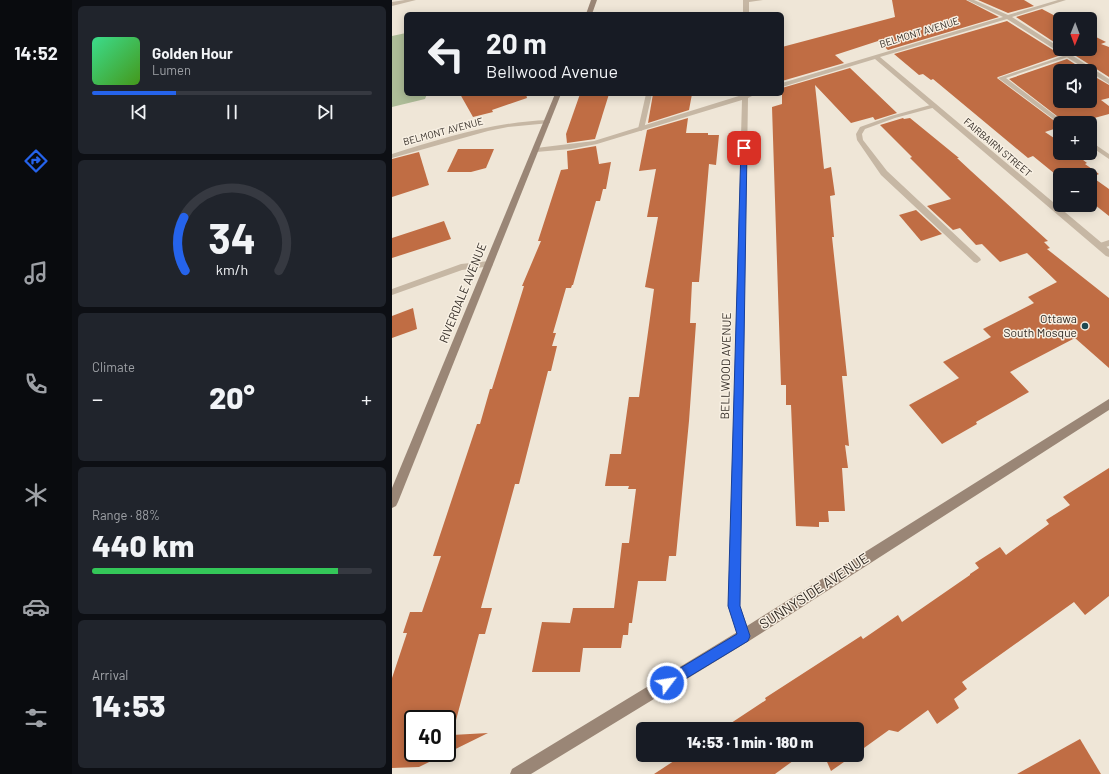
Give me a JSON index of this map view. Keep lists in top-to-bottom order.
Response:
{
  "streets": {
    "street": [
      "BELMONT AVENUE",
      "FAIRBAIRN STREET",
      "RIVERDALE AVENUE",
      "BELLWOOD AVENUE",
      "SUNNYSIDE AVENUE"
    ]
  },
  "crossings": [
    ["BELMONT AVENUE", "FAIRBAIRN STREET"],
    ["BELMONT AVENUE", "RIVERDALE AVENUE"],
    ["BELLWOOD AVENUE", "SUNNYSIDE AVENUE"]
  ],
  "places": ["Ottawa South Mosque"],
  "north": "bottom",
  "page": {
    "tabs": "14:52",
    "map_buttons": ["+", "−"],
    "turn": ["20 m", "Bellwood Avenue"],
    "song": ["Golden Hour", "Lumen"],
    "tile": [
      "Climate",
      ["Range · 88%", "440 km"],
      ["Arrival", "14:53"]
    ],
    "heat": ["−", "20°", "+"],
    "limit": "40",
    "trip": "14:53 · 1 min · 180 m",
    "gauge": ["34", "km/h"]
  }
}
